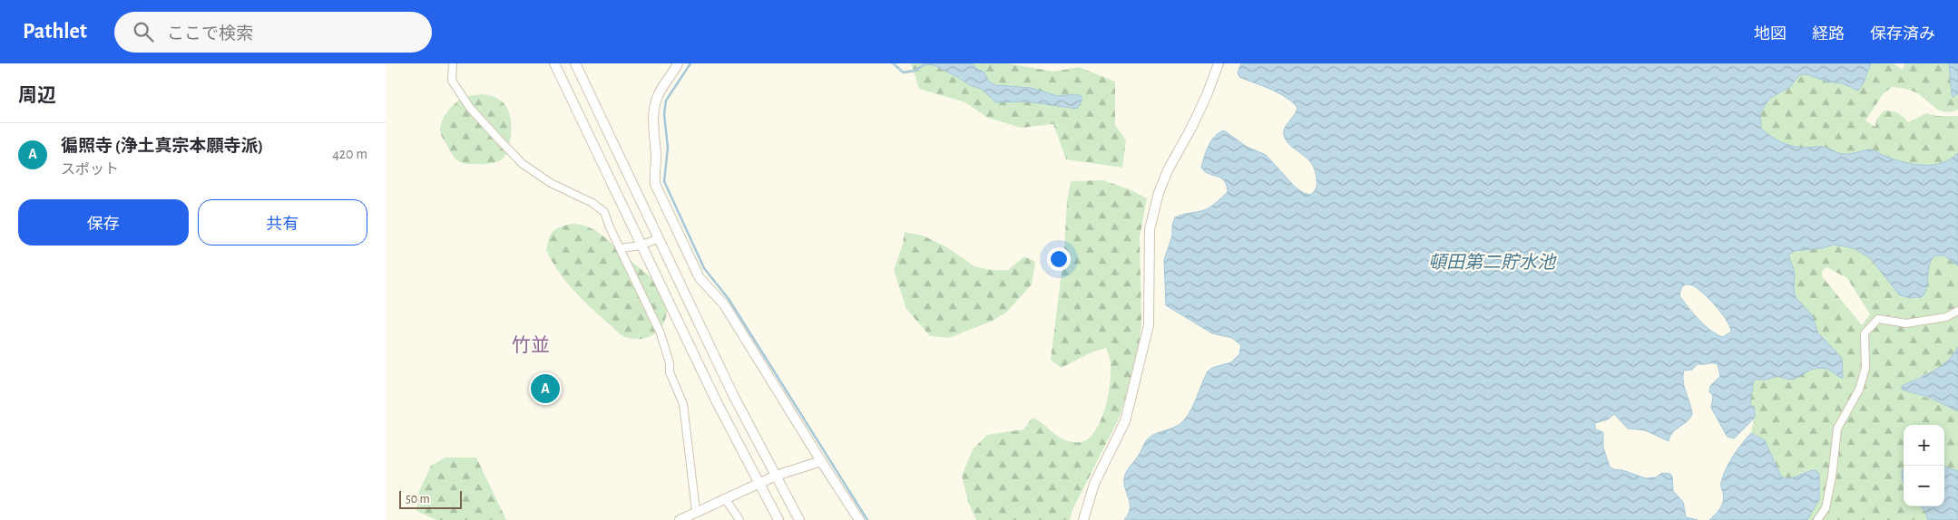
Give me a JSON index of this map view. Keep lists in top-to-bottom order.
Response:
{
  "districts": ["竹並"],
  "water": ["頓田第二貯水池"],
  "scale_bar": "50 m",
  "page": {
    "header": "Pathlet",
    "search": "ここで検索",
    "nav": ["地図", "経路", "保存済み"],
    "heading": "周辺",
    "list": [
      {
        "mark": "A",
        "name": "徧照寺 (浄土真宗本願寺派)",
        "note": "スポット",
        "value": "420 m"
      }
    ],
    "buttons": ["保存", "共有"],
    "pins": "A",
    "map_buttons": ["+", "−"],
    "scale": "50 m"
  }
}
